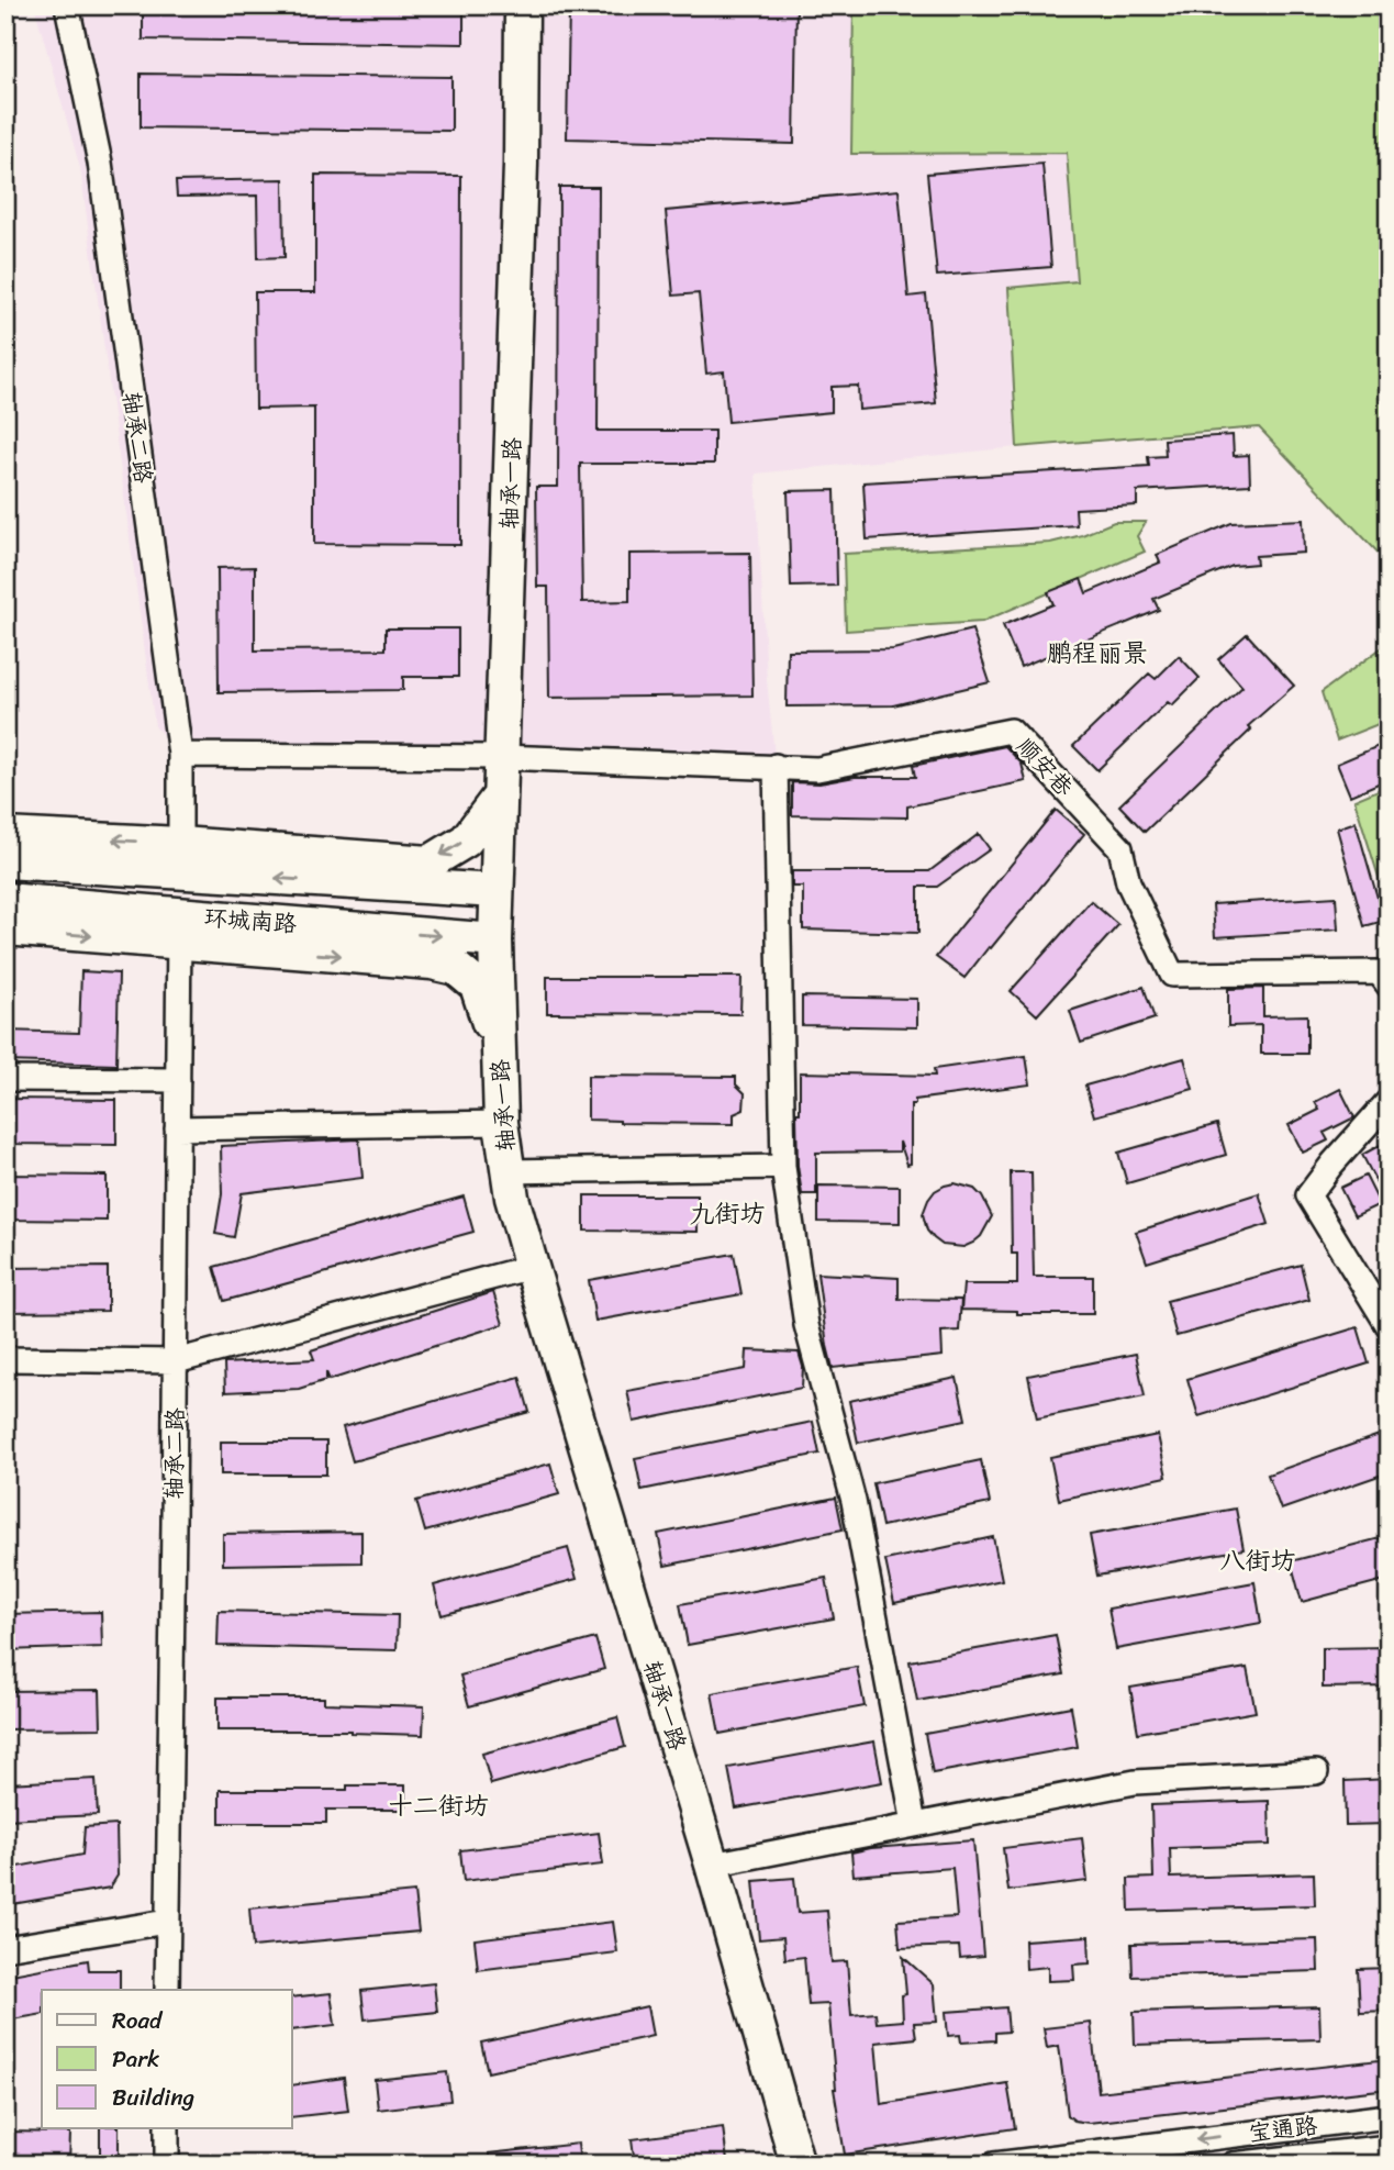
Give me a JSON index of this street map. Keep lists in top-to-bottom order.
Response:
{
  "streets": {
    "street": [
      "轴承二路",
      "轴承一路",
      "顺安巷",
      "环城南路",
      "宝通路"
    ]
  },
  "crossings": [
    ["轴承二路", "顺安巷"],
    ["轴承二路", "环城南路"],
    ["轴承一路", "顺安巷"],
    ["轴承一路", "环城南路"]
  ],
  "districts": [
    "鹏程丽景",
    "九街坊",
    "八街坊",
    "十二街坊"
  ],
  "legend": ["Road", "Park", "Building"]
}
